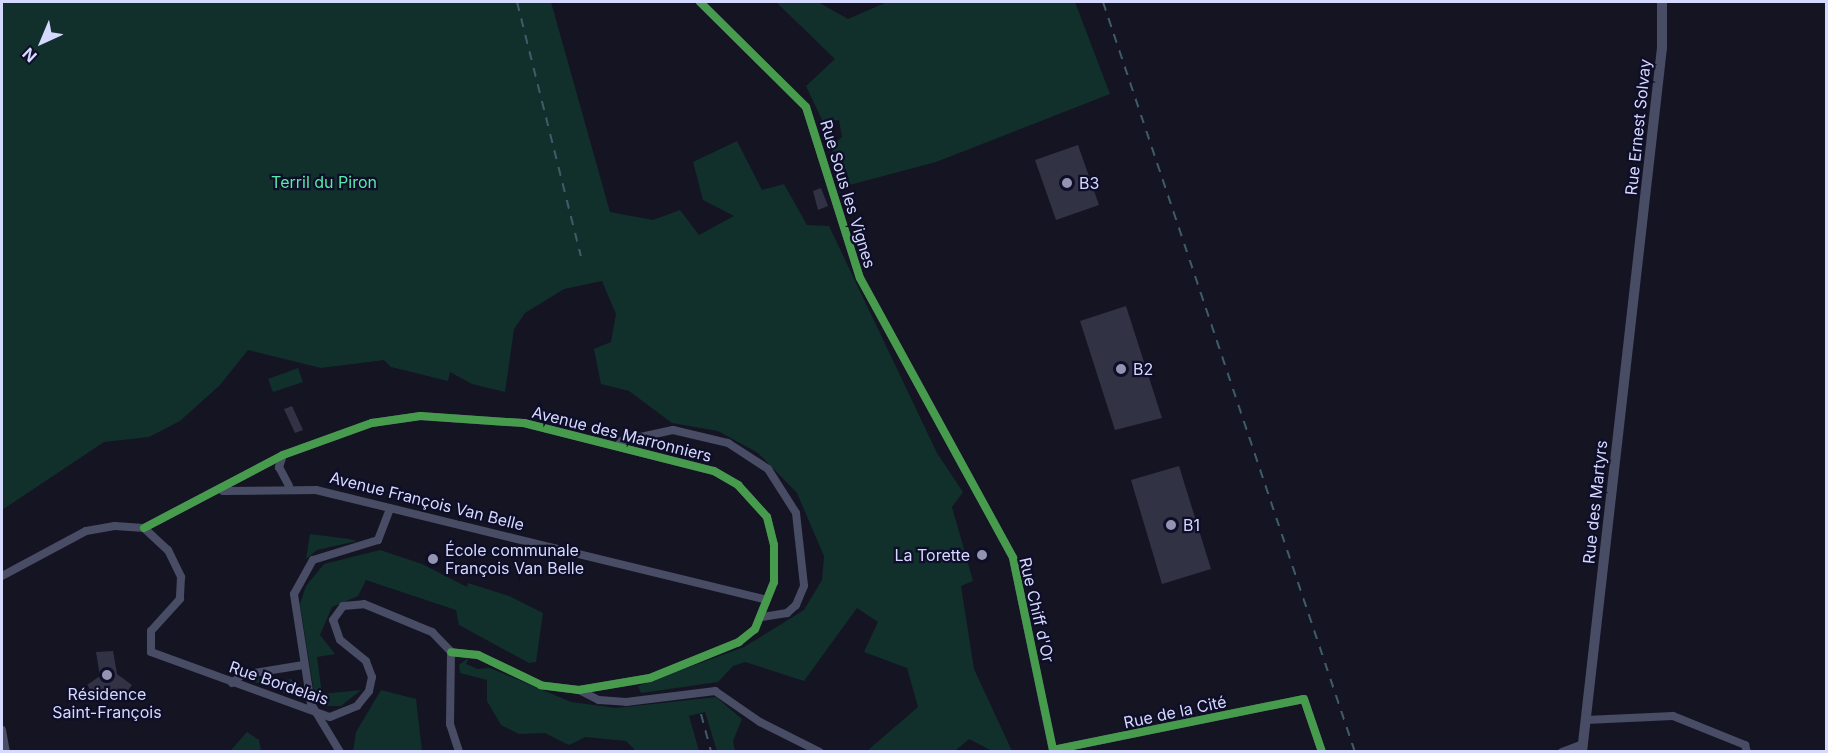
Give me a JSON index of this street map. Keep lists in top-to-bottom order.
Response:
{
  "streets": {
    "street": [
      "Rue Ernest Solvay",
      "Rue Sous les Vignes",
      "Avenue des Marronniers",
      "Avenue François Van Belle",
      "Rue des Martyrs",
      "Rue Chiff d'Or",
      "Rue Bordelais",
      "Rue de la Cité"
    ]
  },
  "crossings": [
    ["Rue Ernest Solvay", "Rue des Martyrs"],
    ["Rue Sous les Vignes", "Rue Chiff d'Or"],
    ["Avenue des Marronniers", "Avenue François Van Belle"],
    ["Avenue des Marronniers", "Rue Bordelais"],
    ["Rue Chiff d'Or", "Rue de la Cité"]
  ],
  "parks": ["Terril du Piron"],
  "places": [
    "B3",
    "B2",
    "B1",
    "La Torette",
    "École communale François Van Belle",
    "Résidence Saint-François"
  ],
  "north": "bottom left"
}
